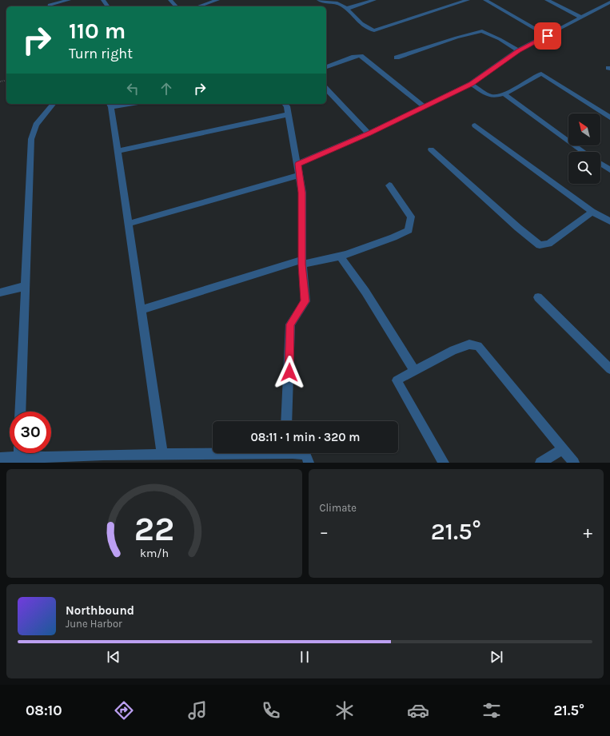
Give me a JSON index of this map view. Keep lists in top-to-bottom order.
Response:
{
  "north": "top left",
  "page": {
    "turn": ["110 m", "Turn right"],
    "limit": "30",
    "trip": "08:11 · 1 min · 320 m",
    "tile": "Climate",
    "heat": ["−", "21.5°", "+"],
    "song": ["Northbound", "June Harbor"],
    "tabs": ["08:10", "21.5°"],
    "gauge": ["22", "km/h"]
  }
}
